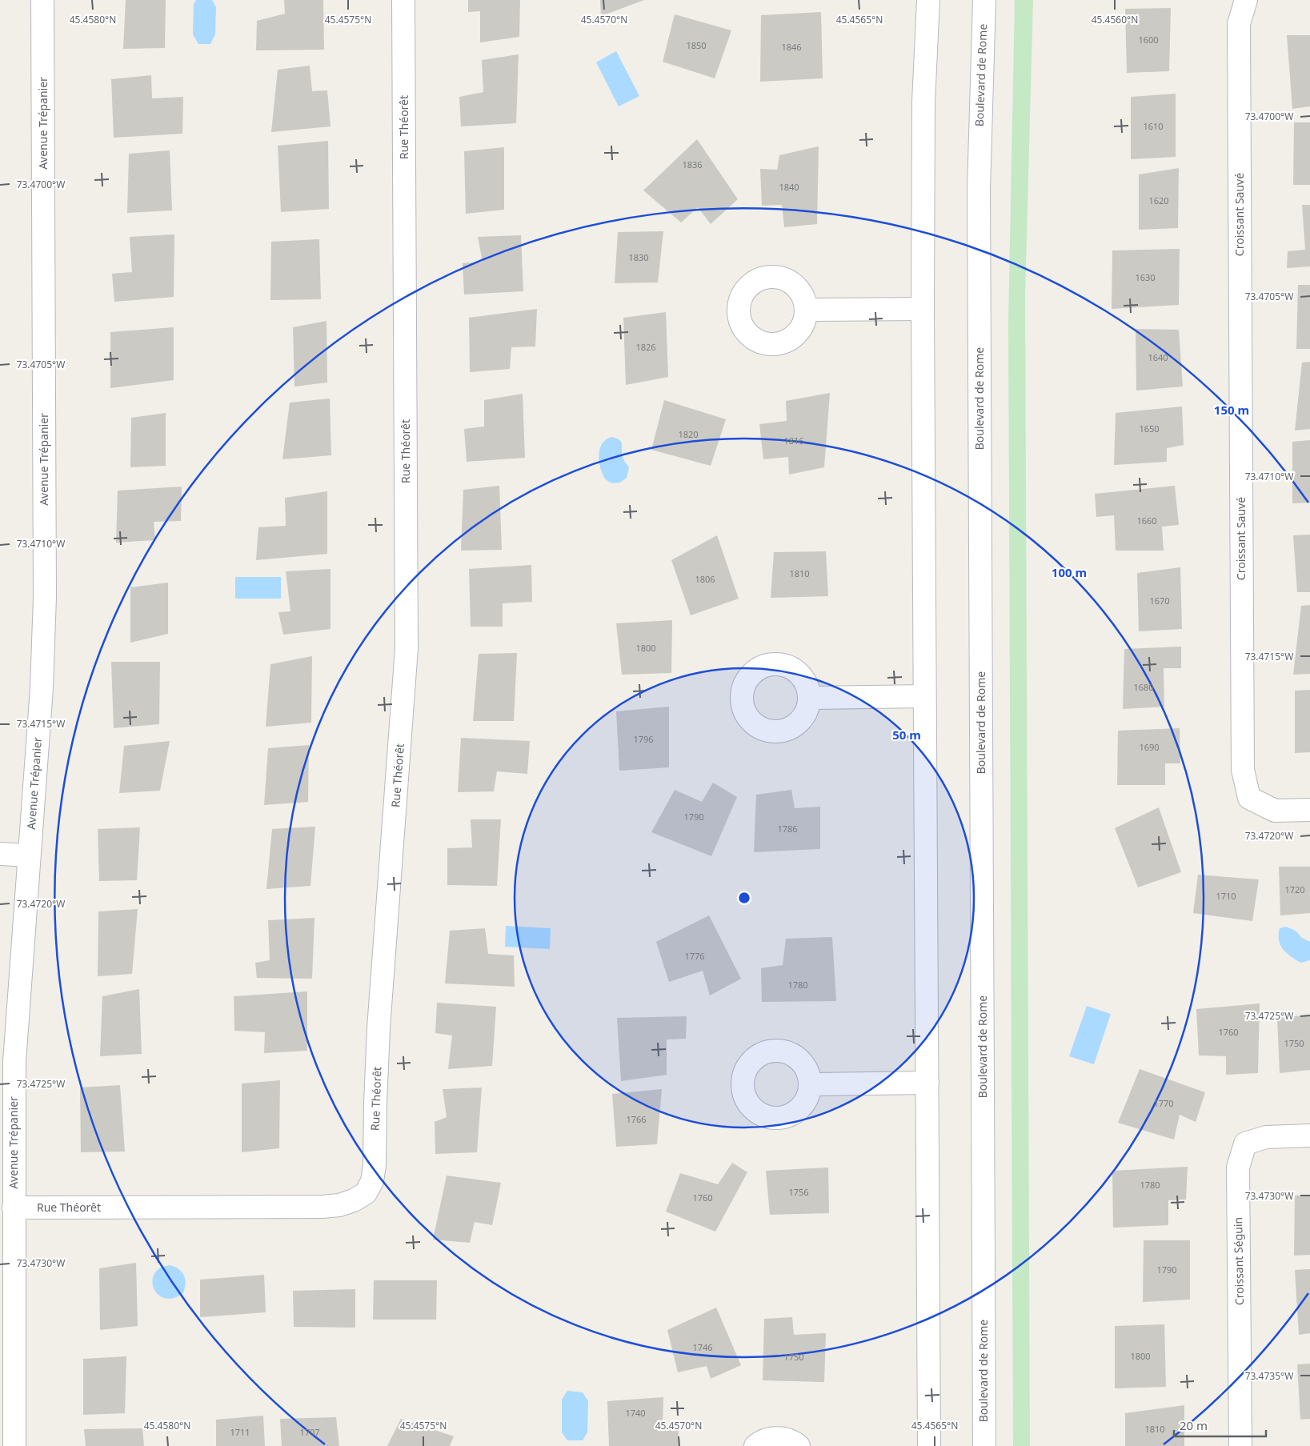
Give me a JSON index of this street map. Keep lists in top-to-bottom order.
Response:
{
  "streets": {
    "street": [
      "Boulevard de Rome",
      "Avenue Trépanier",
      "Rue Théorêt",
      "Croissant Sauvé",
      "Croissant Séguin"
    ]
  },
  "crossings": [
    ["Avenue Trépanier", "Rue Théorêt"]
  ],
  "house_numbers": [
    "1600",
    "1850",
    "1846",
    "1610",
    "1836",
    "1840",
    "1620",
    "1830",
    "1630",
    "1826",
    "1640",
    "1650",
    "1820",
    "1816",
    "1660",
    "1810",
    "1806",
    "1670",
    "1800",
    "1680",
    "1796",
    "1690",
    "1790",
    "1786",
    "1720",
    "1710",
    "1776",
    "1780",
    "1760",
    "1750",
    "1770",
    "1766",
    "1780",
    "1756",
    "1760",
    "1790",
    "1746",
    "1800",
    "1750",
    "1740",
    "1810",
    "1711",
    "1707"
  ],
  "scale_bar": "20 m",
  "coordinates": [
    "45.4580°N",
    "45.4575°N",
    "45.4570°N",
    "45.4565°N",
    "45.4560°N",
    "73.4700°W",
    "73.4705°W",
    "73.4710°W",
    "73.4715°W",
    "73.4720°W",
    "73.4725°W",
    "73.4730°W",
    "73.4735°W"
  ],
  "rings": ["150 m", "100 m", "50 m"]
}
